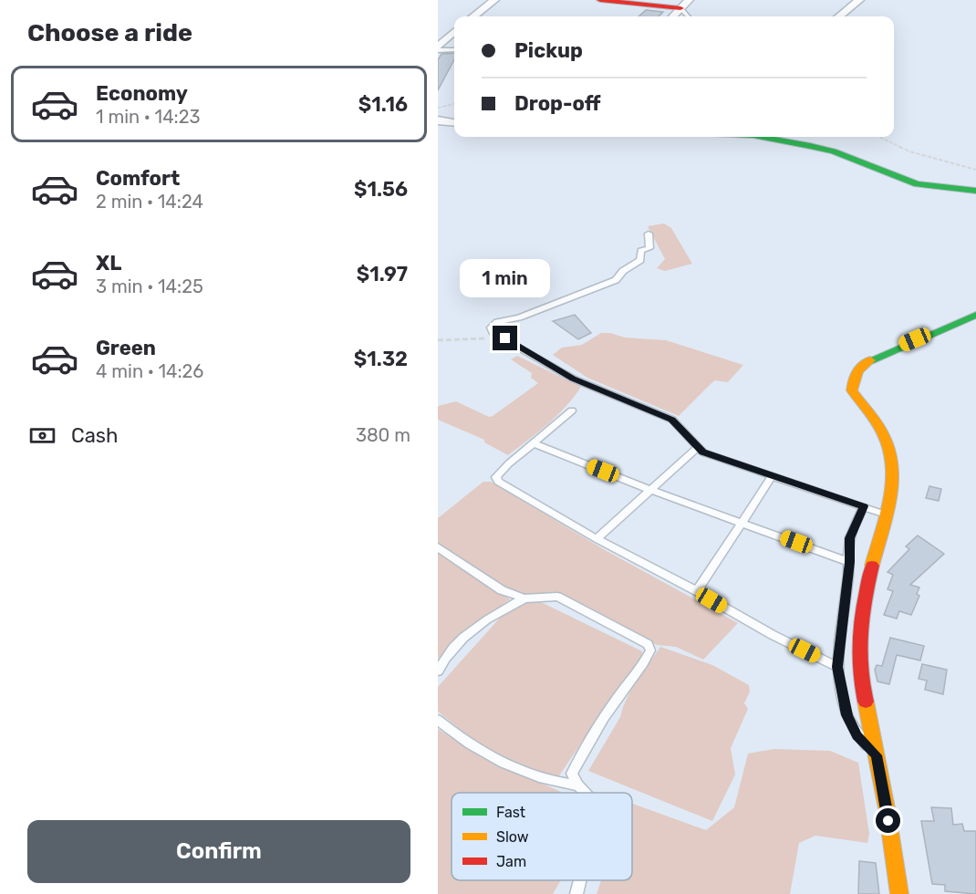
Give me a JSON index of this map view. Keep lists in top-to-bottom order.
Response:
{
  "legend": ["Fast", "Slow", "Jam"],
  "page": {
    "heading": "Choose a ride",
    "banner": ["Pickup", "Drop-off"],
    "list": [
      {
        "name": "Economy",
        "note": "1 min · 14:23",
        "value": "$1.16"
      },
      {
        "name": "Comfort",
        "note": "2 min · 14:24",
        "value": "$1.56"
      },
      {
        "name": "XL",
        "note": "3 min · 14:25",
        "value": "$1.97"
      },
      {
        "name": "Green",
        "note": "4 min · 14:26",
        "value": "$1.32"
      }
    ],
    "bubble": "1 min",
    "pay": ["Cash", "380 m"],
    "buttons": "Confirm"
  }
}
